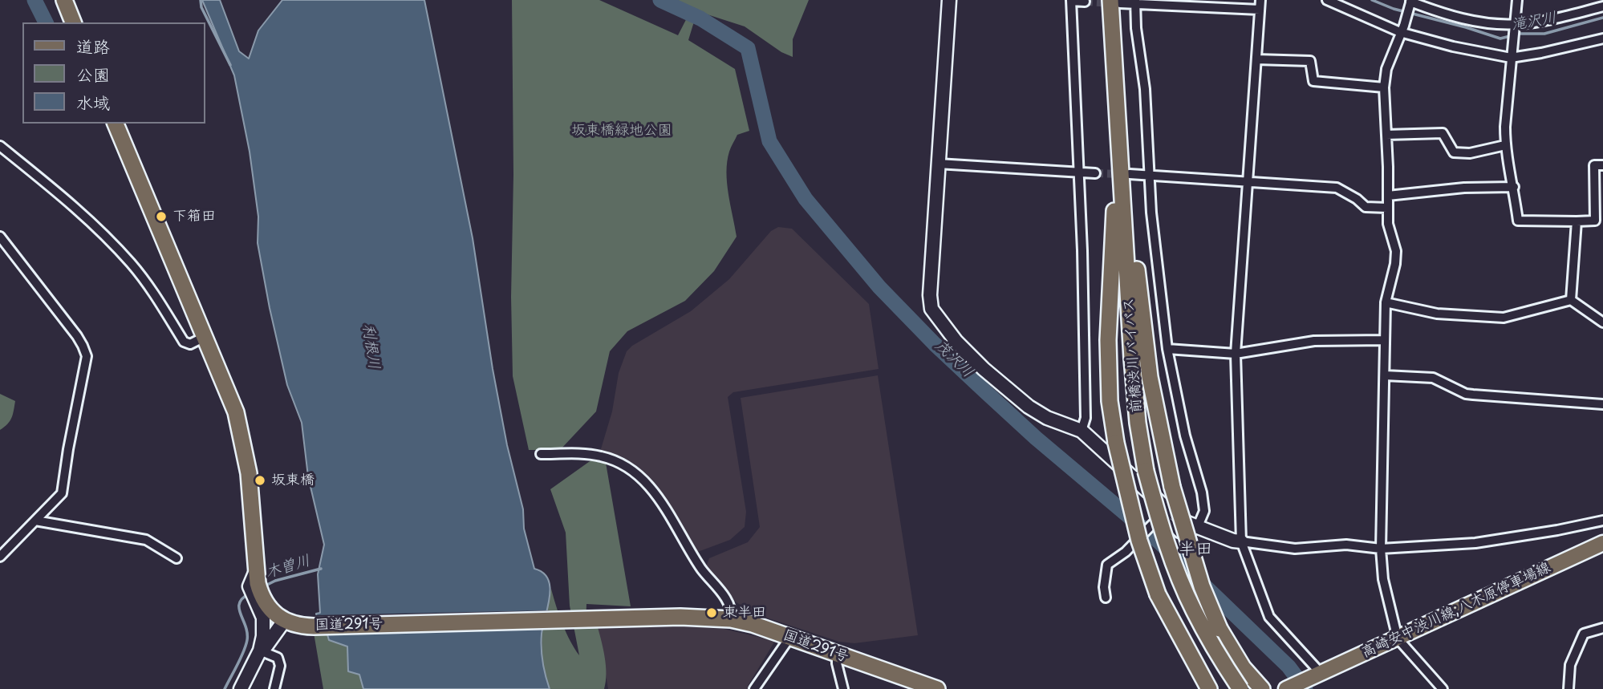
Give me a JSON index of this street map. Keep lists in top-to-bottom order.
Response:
{
  "streets": {
    "highway": ["前橋渋川バイパス", "国道291号"],
    "main road": ["高崎安中渋川線;八木原停車場線"]
  },
  "districts": ["半田"],
  "water": [
    "滝沢川",
    "利根川",
    "茂沢川",
    "木曽川"
  ],
  "parks": ["坂東橋緑地公園"],
  "places": ["下箱田", "坂東橋", "東半田"],
  "legend": ["道路", "公園", "水域"]
}
